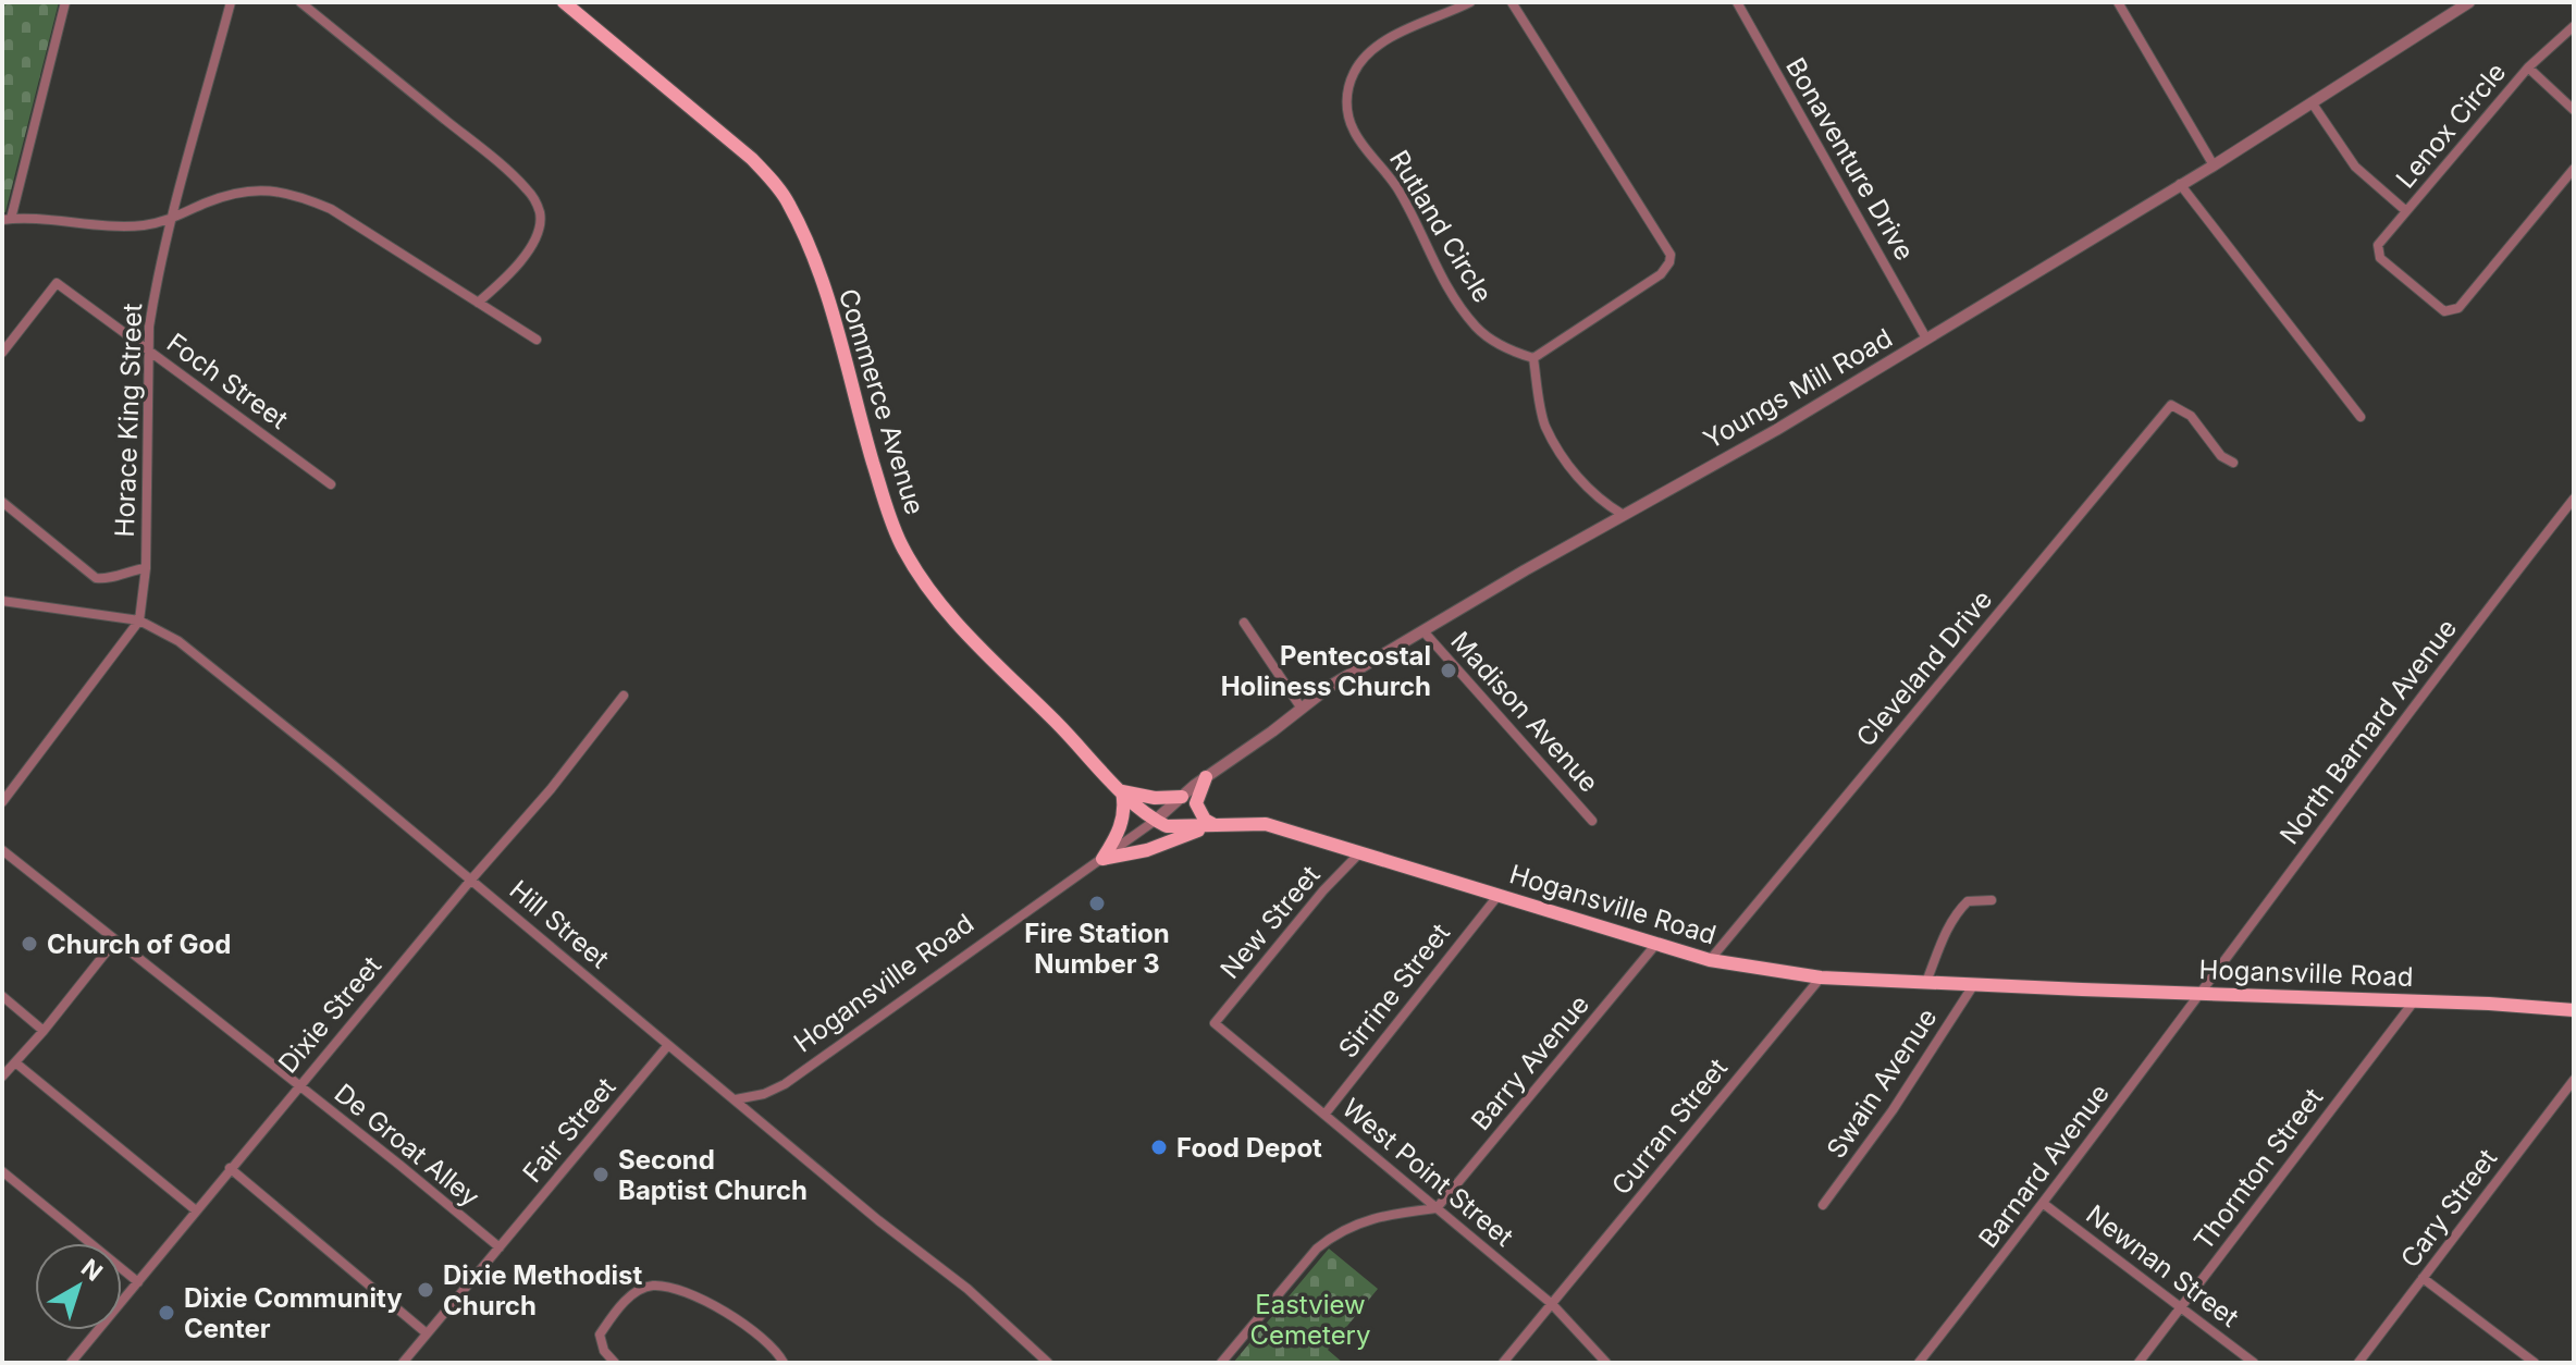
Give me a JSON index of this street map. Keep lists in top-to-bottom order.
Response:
{
  "streets": {
    "main road": ["Commerce Avenue", "Hogansville Road"],
    "street": [
      "Lenox Circle",
      "Bonaventure Drive",
      "Rutland Circle",
      "Foch Street",
      "Youngs Mill Road",
      "Horace King Street",
      "Cleveland Drive",
      "Madison Avenue",
      "North Barnard Avenue",
      "New Street",
      "Hill Street",
      "Sirrine Street",
      "Dixie Street",
      "Barry Avenue",
      "Swain Avenue",
      "Curran Street",
      "Fair Street",
      "De Groat Alley",
      "Barnard Avenue",
      "Thornton Street",
      "West Point Street",
      "Cary Street",
      "Newnan Street"
    ]
  },
  "crossings": [
    ["Lenox Circle", "Youngs Mill Road"],
    ["Bonaventure Drive", "Youngs Mill Road"],
    ["Foch Street", "Horace King Street"],
    ["Youngs Mill Road", "Commerce Avenue"],
    ["Youngs Mill Road", "Madison Avenue"],
    ["Youngs Mill Road", "Hogansville Road"],
    ["Commerce Avenue", "Hogansville Road"],
    ["Horace King Street", "Hill Street"],
    ["Cleveland Drive", "Hogansville Road"],
    ["North Barnard Avenue", "Hogansville Road"],
    ["North Barnard Avenue", "Barnard Avenue"],
    ["Hogansville Road", "New Street"],
    ["Hogansville Road", "Hill Street"],
    ["Hogansville Road", "Sirrine Street"],
    ["Hogansville Road", "Barry Avenue"],
    ["Hogansville Road", "Swain Avenue"],
    ["Hogansville Road", "Curran Street"],
    ["Hogansville Road", "Barnard Avenue"],
    ["Hogansville Road", "Thornton Street"],
    ["New Street", "West Point Street"],
    ["Hill Street", "Dixie Street"],
    ["Hill Street", "Fair Street"],
    ["Sirrine Street", "West Point Street"],
    ["Dixie Street", "De Groat Alley"],
    ["Barry Avenue", "West Point Street"],
    ["Curran Street", "West Point Street"],
    ["Fair Street", "De Groat Alley"],
    ["Barnard Avenue", "Newnan Street"],
    ["Thornton Street", "Newnan Street"]
  ],
  "parks": ["Eastview Cemetery"],
  "places": [
    "Pentecostal Holiness Church",
    "Fire Station Number 3",
    "Church of God",
    "Food Depot",
    "Second Baptist Church",
    "Dixie Methodist Church",
    "Dixie Community Center"
  ],
  "north": "top right"
}
